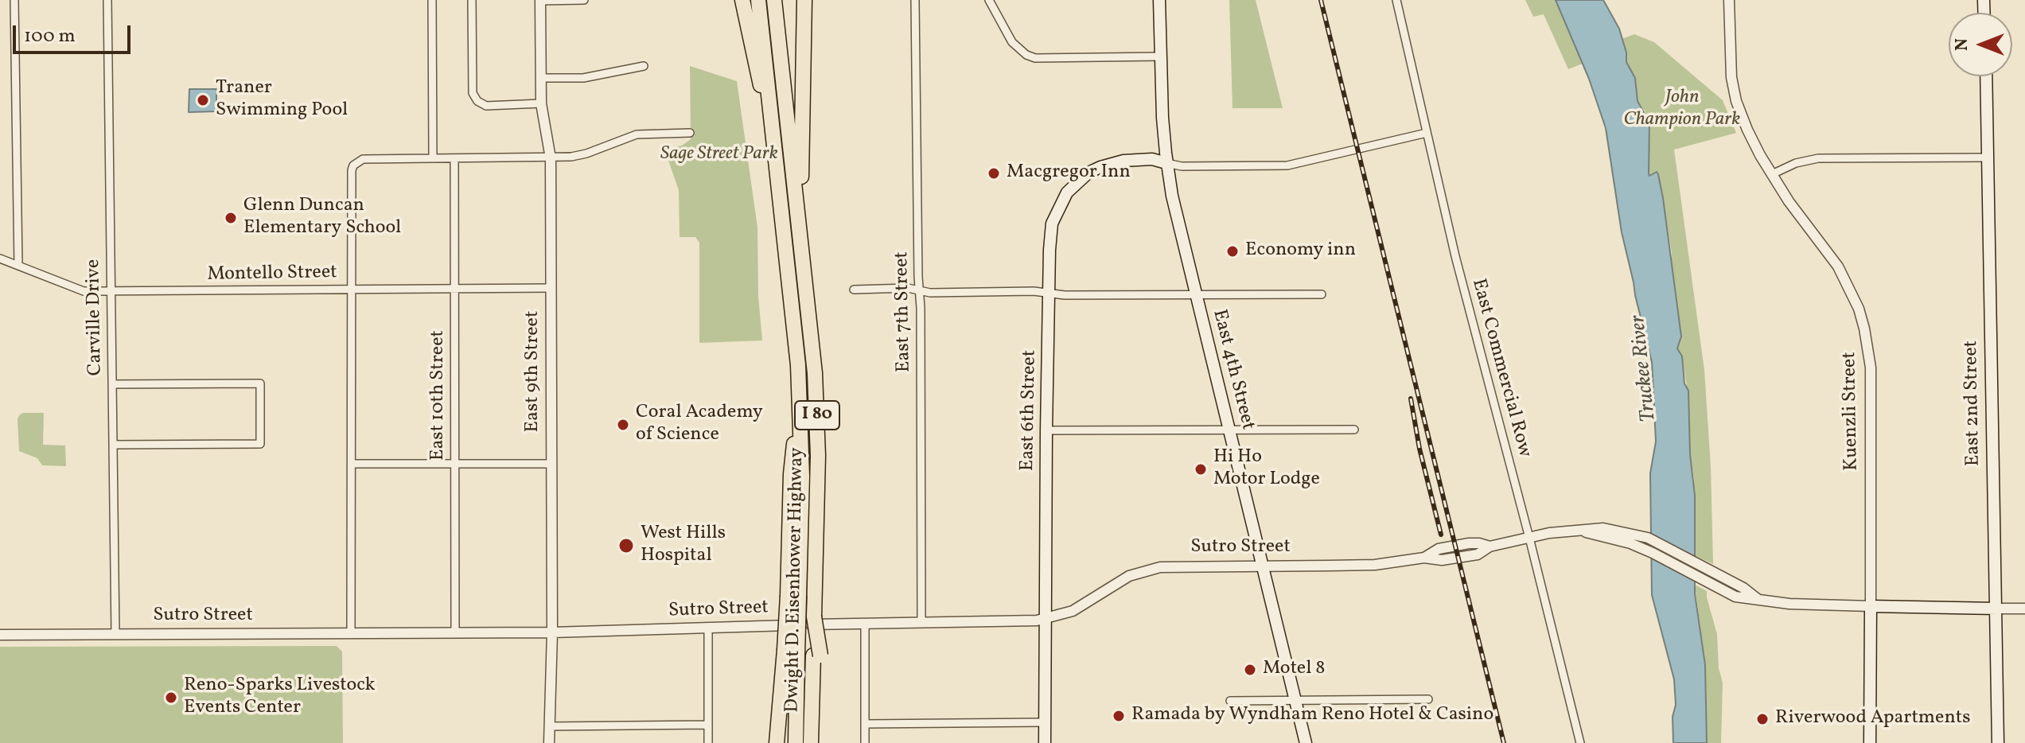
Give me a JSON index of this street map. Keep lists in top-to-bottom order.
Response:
{
  "streets": {
    "highway": ["I 80", "Dwight D. Eisenhower Highway"],
    "main road": [
      "East 4th Street",
      "East 2nd Street",
      "East 6th Street",
      "Kuenzli Street"
    ],
    "street": [
      "Montello Street",
      "East 7th Street",
      "Carville Drive",
      "East Commercial Row",
      "East 9th Street",
      "East 10th Street",
      "Sutro Street"
    ]
  },
  "crossings": [
    ["Montello Street", "Carville Drive"],
    ["Montello Street", "East 9th Street"],
    ["Montello Street", "East 10th Street"],
    ["East 7th Street", "Sutro Street"],
    ["Carville Drive", "Sutro Street"],
    ["East Commercial Row", "Sutro Street"],
    ["East 4th Street", "East 6th Street"],
    ["East 4th Street", "Sutro Street"],
    ["East 9th Street", "Sutro Street"],
    ["East 10th Street", "Sutro Street"],
    ["East 6th Street", "Sutro Street"],
    ["Kuenzli Street", "Sutro Street"]
  ],
  "water": ["Truckee River"],
  "parks": ["John Champion Park", "Sage Street Park"],
  "places": [
    "Traner Swimming Pool",
    "Macgregor Inn",
    "Glenn Duncan Elementary School",
    "Economy inn",
    "Coral Academy of Science",
    "Hi Ho Motor Lodge",
    "West Hills Hospital",
    "Motel 8",
    "Reno-Sparks Livestock Events Center",
    "Ramada by Wyndham Reno Hotel & Casino",
    "Riverwood Apartments"
  ],
  "scale_bar": "100 m",
  "north": "left"
}
